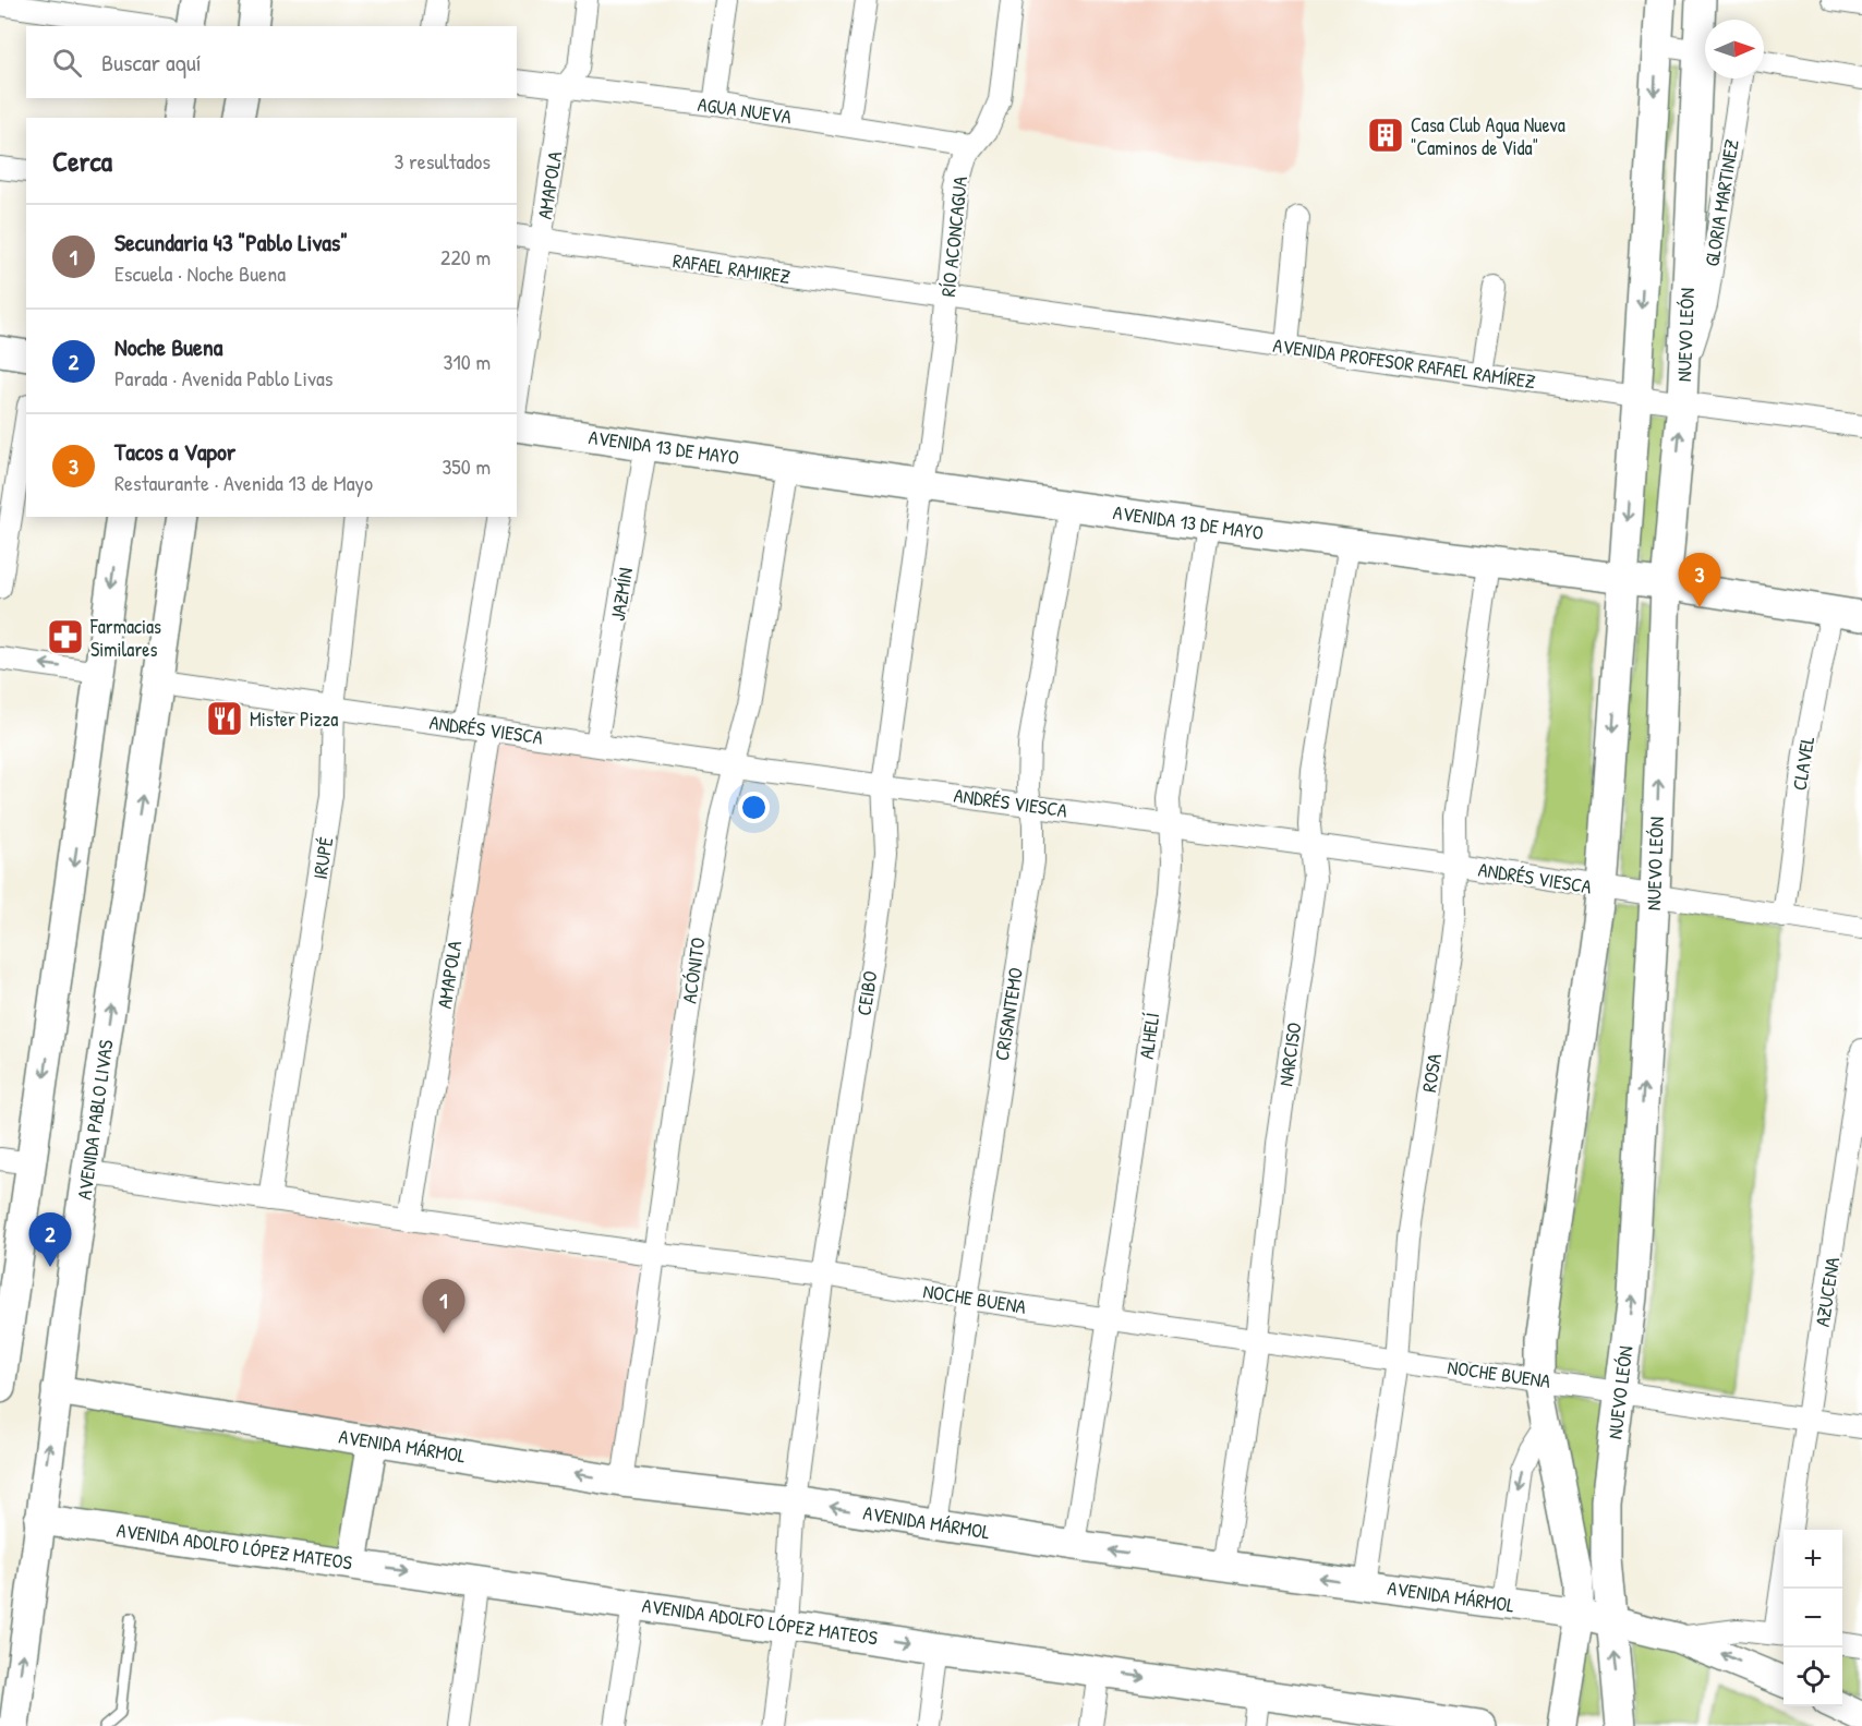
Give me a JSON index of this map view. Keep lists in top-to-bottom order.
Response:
{
  "streets": {
    "street": [
      "AGUA NUEVA",
      "AMAPOLA",
      "GLORIA MARTINEZ",
      "RÍO ACONCAGUA",
      "RAFAEL RAMIREZ",
      "NUEVO LEÓN",
      "AVENIDA PROFESOR RAFAEL RAMÍREZ",
      "AVENIDA 13 DE MAYO",
      "JAZMÍN",
      "ANDRÉS VIESCA",
      "CLAVEL",
      "IRUPÉ",
      "ACÓNITO",
      "CEIBO",
      "CRISANTEMO",
      "ALHELÍ",
      "NARCISO",
      "ROSA",
      "AVENIDA PABLO LIVAS",
      "AZUCENA",
      "NOCHE BUENA",
      "AVENIDA MÁRMOL",
      "AVENIDA ADOLFO LÓPEZ MATEOS"
    ]
  },
  "crossings": [
    ["AGUA NUEVA", "AMAPOLA"],
    ["AGUA NUEVA", "RÍO ACONCAGUA"],
    ["AMAPOLA", "RAFAEL RAMIREZ"],
    ["AMAPOLA", "ANDRÉS VIESCA"],
    ["AMAPOLA", "NOCHE BUENA"],
    ["GLORIA MARTINEZ", "NUEVO LEÓN"],
    ["GLORIA MARTINEZ", "AVENIDA PROFESOR RAFAEL RAMÍREZ"],
    ["RÍO ACONCAGUA", "RAFAEL RAMIREZ"],
    ["RÍO ACONCAGUA", "AVENIDA PROFESOR RAFAEL RAMÍREZ"],
    ["RÍO ACONCAGUA", "AVENIDA 13 DE MAYO"],
    ["RÍO ACONCAGUA", "CEIBO"],
    ["RAFAEL RAMIREZ", "AVENIDA PROFESOR RAFAEL RAMÍREZ"],
    ["NUEVO LEÓN", "AVENIDA PROFESOR RAFAEL RAMÍREZ"],
    ["NUEVO LEÓN", "AVENIDA 13 DE MAYO"],
    ["NUEVO LEÓN", "ANDRÉS VIESCA"],
    ["NUEVO LEÓN", "NOCHE BUENA"],
    ["NUEVO LEÓN", "AVENIDA MÁRMOL"],
    ["AVENIDA 13 DE MAYO", "JAZMÍN"],
    ["AVENIDA 13 DE MAYO", "CLAVEL"],
    ["AVENIDA 13 DE MAYO", "ACÓNITO"],
    ["AVENIDA 13 DE MAYO", "CEIBO"],
    ["AVENIDA 13 DE MAYO", "CRISANTEMO"],
    ["AVENIDA 13 DE MAYO", "ALHELÍ"],
    ["AVENIDA 13 DE MAYO", "NARCISO"],
    ["AVENIDA 13 DE MAYO", "ROSA"],
    ["JAZMÍN", "ANDRÉS VIESCA"],
    ["ANDRÉS VIESCA", "CLAVEL"],
    ["ANDRÉS VIESCA", "IRUPÉ"],
    ["ANDRÉS VIESCA", "ACÓNITO"],
    ["ANDRÉS VIESCA", "CEIBO"],
    ["ANDRÉS VIESCA", "CRISANTEMO"],
    ["ANDRÉS VIESCA", "ALHELÍ"],
    ["ANDRÉS VIESCA", "NARCISO"],
    ["ANDRÉS VIESCA", "ROSA"],
    ["ANDRÉS VIESCA", "AVENIDA PABLO LIVAS"],
    ["IRUPÉ", "NOCHE BUENA"],
    ["ACÓNITO", "NOCHE BUENA"],
    ["ACÓNITO", "AVENIDA MÁRMOL"],
    ["CEIBO", "NOCHE BUENA"],
    ["CEIBO", "AVENIDA MÁRMOL"],
    ["CEIBO", "AVENIDA ADOLFO LÓPEZ MATEOS"],
    ["CRISANTEMO", "NOCHE BUENA"],
    ["CRISANTEMO", "AVENIDA MÁRMOL"],
    ["ALHELÍ", "NOCHE BUENA"],
    ["ALHELÍ", "AVENIDA MÁRMOL"],
    ["NARCISO", "NOCHE BUENA"],
    ["NARCISO", "AVENIDA MÁRMOL"],
    ["ROSA", "NOCHE BUENA"],
    ["ROSA", "AVENIDA MÁRMOL"],
    ["AVENIDA PABLO LIVAS", "NOCHE BUENA"],
    ["AVENIDA PABLO LIVAS", "AVENIDA MÁRMOL"],
    ["AVENIDA PABLO LIVAS", "AVENIDA ADOLFO LÓPEZ MATEOS"],
    ["AZUCENA", "NOCHE BUENA"]
  ],
  "one_way": ["AVENIDA MÁRMOL"],
  "places": {
    "building": ["Casa Club Agua Nueva \"Caminos de Vida\""],
    "pharmacy": ["Farmacias Similares"],
    "restaurant": ["Mister Pizza"]
  },
  "north": "right",
  "page": {
    "search": "Buscar aquí",
    "heading": ["Cerca", "3 resultados"],
    "list": [
      {
        "mark": "1",
        "name": "Secundaria 43 \"Pablo Livas\"",
        "note": "Escuela · Noche Buena",
        "value": "220 m"
      },
      {
        "mark": "2",
        "name": "Noche Buena",
        "note": "Parada · Avenida Pablo Livas",
        "value": "310 m"
      },
      {
        "mark": "3",
        "name": "Tacos a Vapor",
        "note": "Restaurante · Avenida 13 de Mayo",
        "value": "350 m"
      }
    ],
    "pins": ["3", "2", "1"],
    "map_buttons": ["+", "−"]
  }
}
